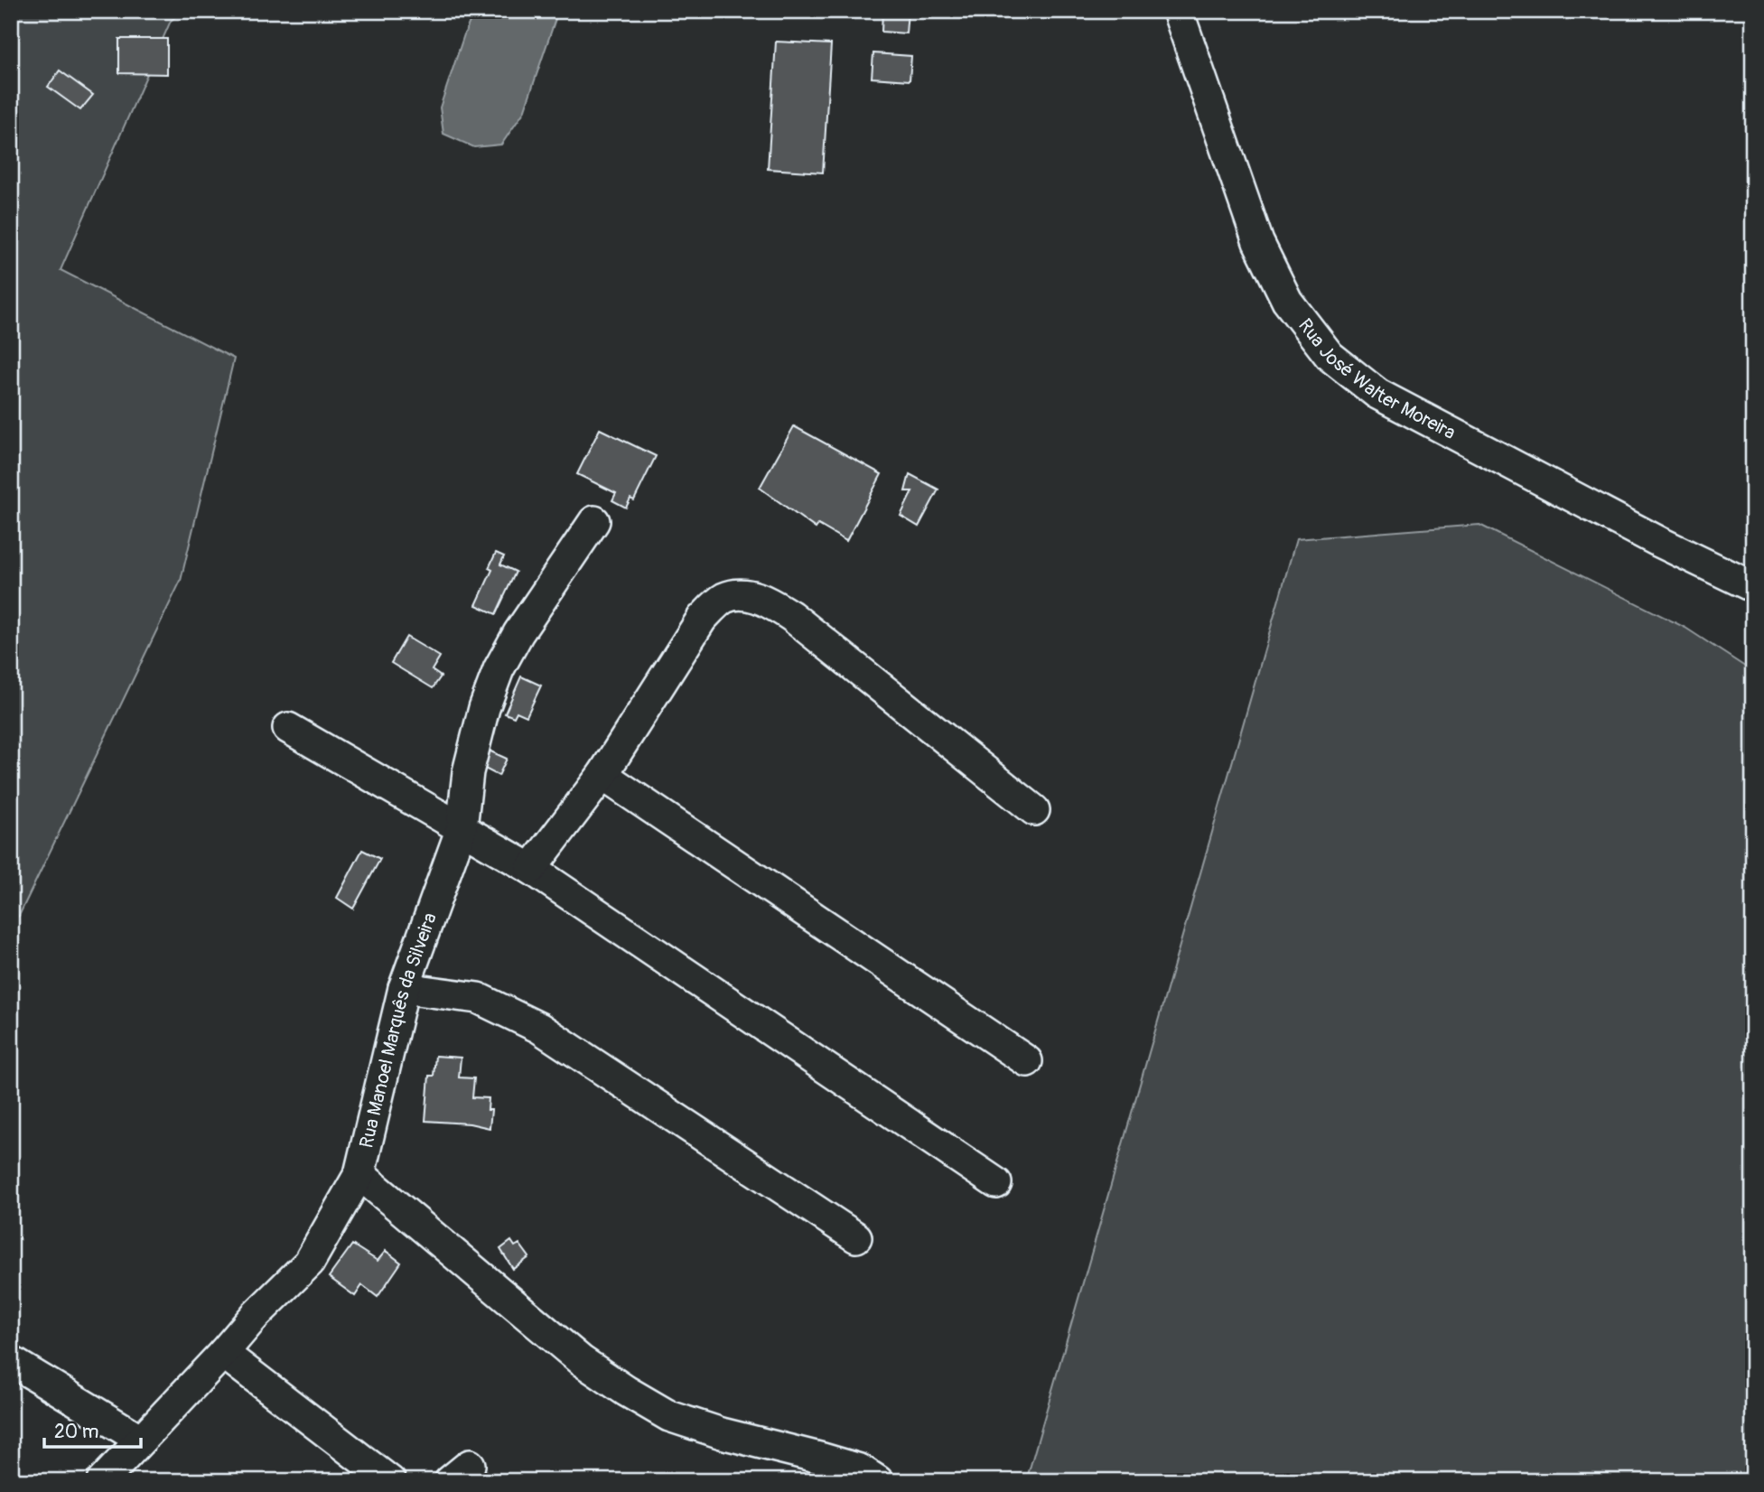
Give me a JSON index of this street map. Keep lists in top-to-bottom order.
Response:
{
  "streets": {
    "street": ["Rua José Walter Moreira", "Rua Manoel Marquês da Silveira"]
  },
  "scale_bar": "20 m"
}
